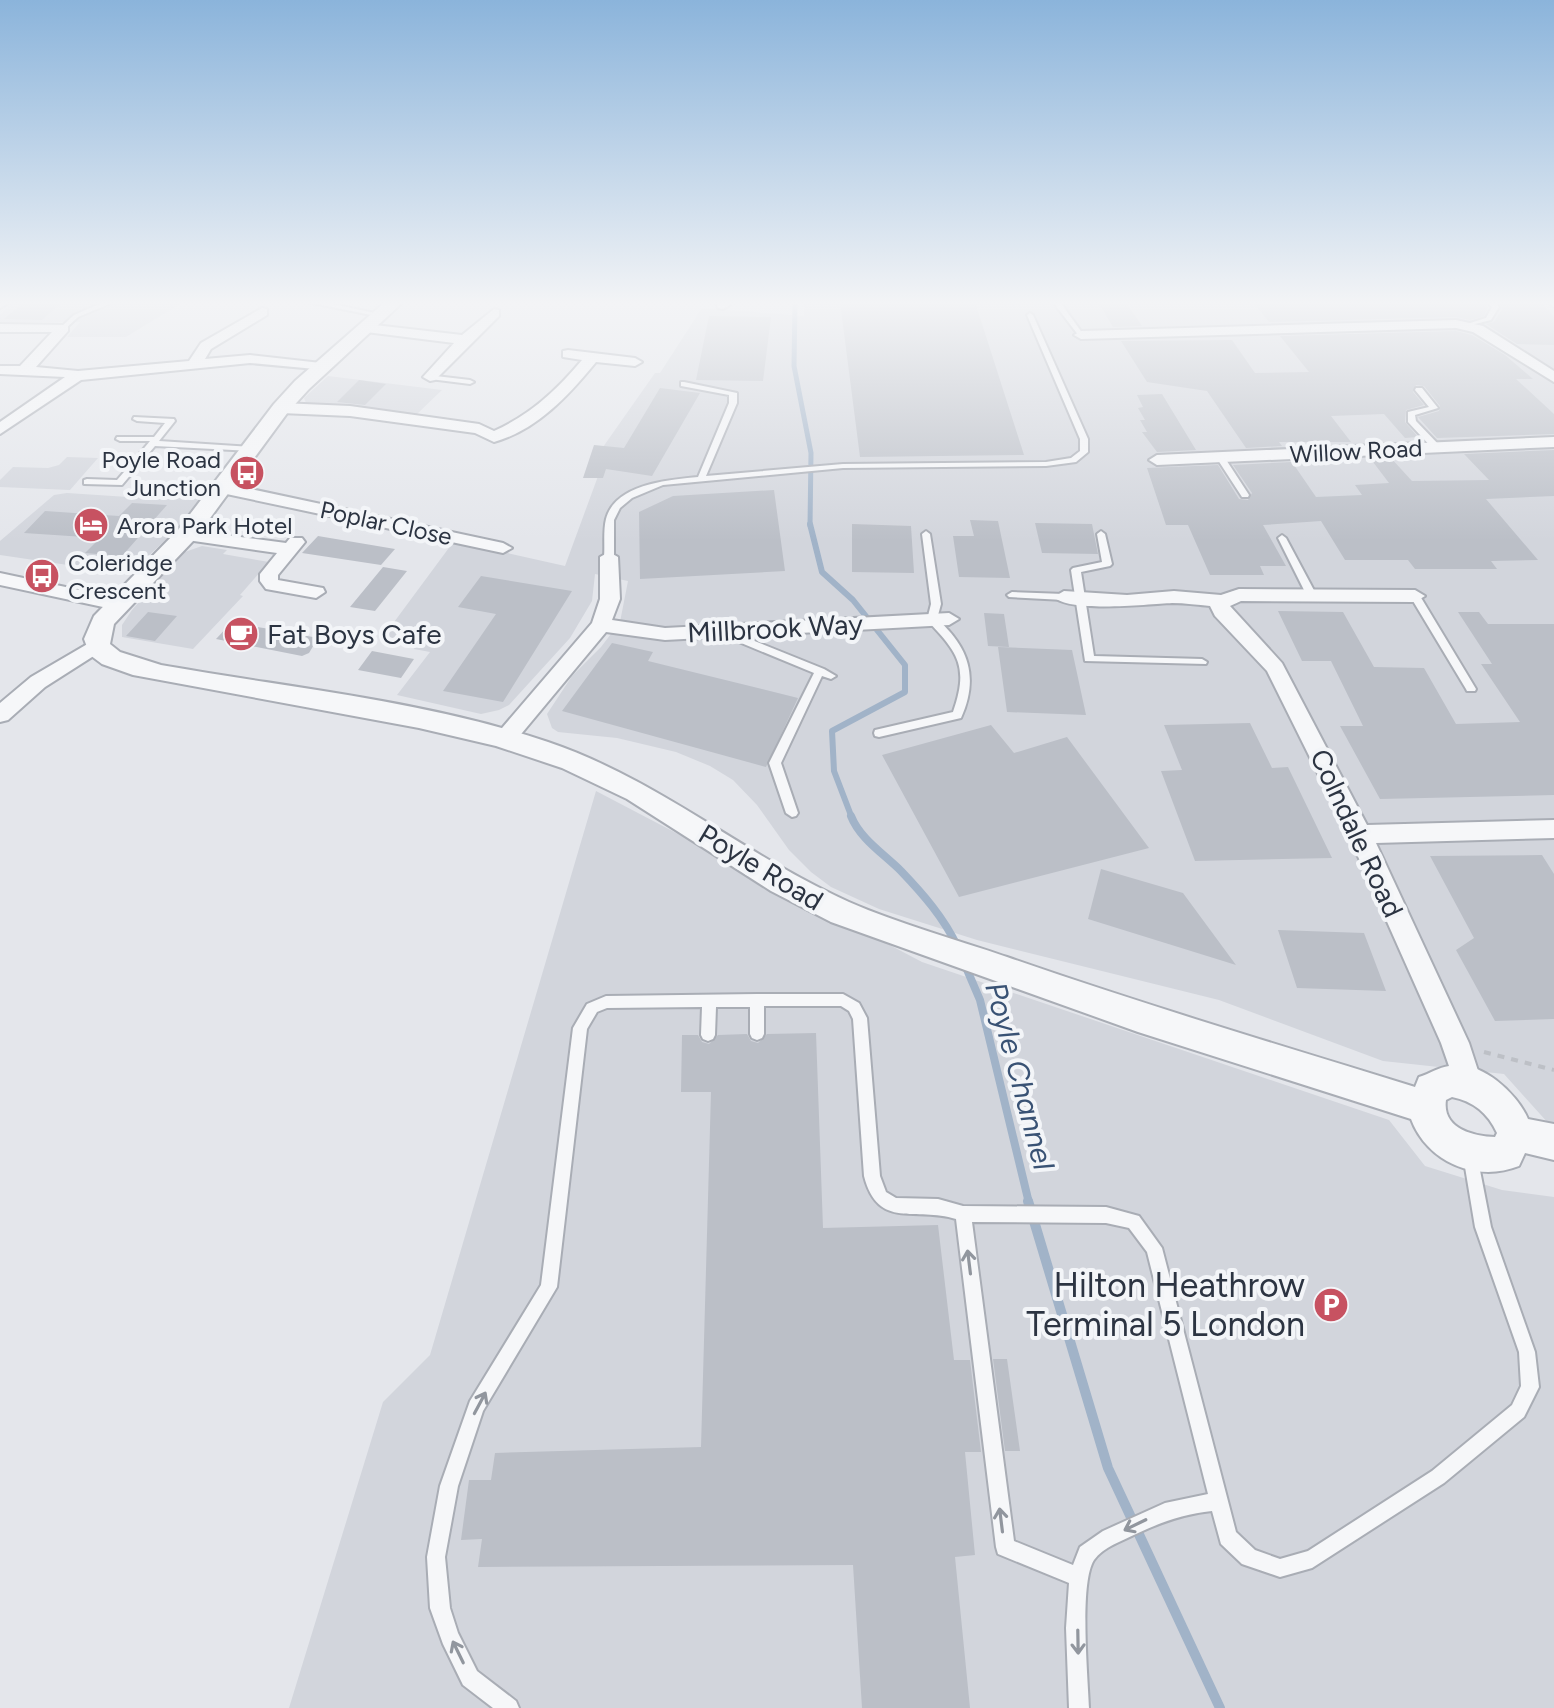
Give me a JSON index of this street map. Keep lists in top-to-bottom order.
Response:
{
  "streets": {
    "street": [
      "Willow Road",
      "Poplar Close",
      "Millbrook Way",
      "Colndale Road",
      "Poyle Road"
    ]
  },
  "crossings": [
    ["Colndale Road", "Poyle Road"]
  ],
  "water": ["Poyle Channel"],
  "places": {
    "bus stop": ["Poyle Road Junction", "Coleridge Crescent"],
    "hotel": ["Arora Park Hotel"],
    "cafe": ["Fat Boys Cafe"],
    "parking": ["Hilton Heathrow Terminal 5 London"]
  }
}
